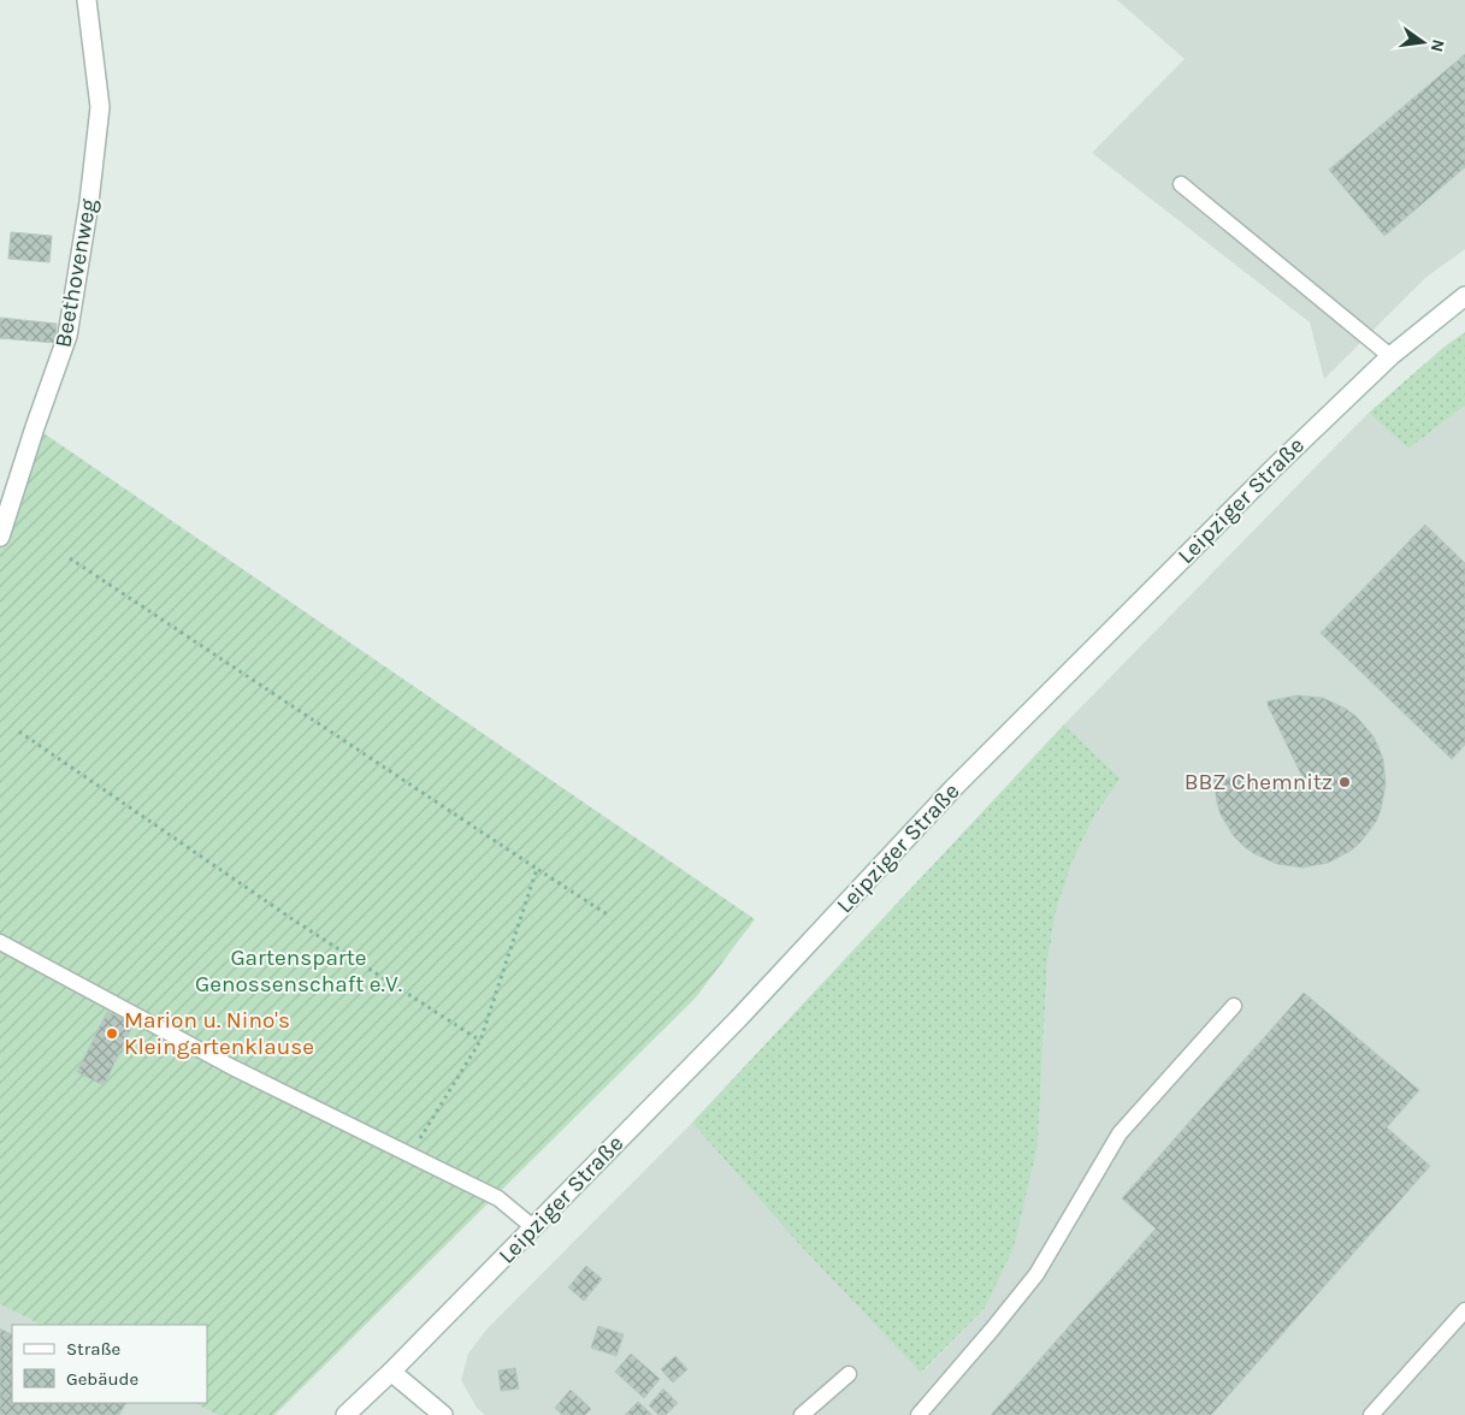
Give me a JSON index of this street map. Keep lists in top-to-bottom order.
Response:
{
  "streets": {
    "main road": ["Beethovenweg", "Leipziger Straße"]
  },
  "parks": ["Gartensparte Genossenschaft e.V."],
  "places": ["BBZ Chemnitz", "Marion u. Nino's Kleingartenklause"],
  "legend": ["Straße", "Gebäude"],
  "north": "right"
}
